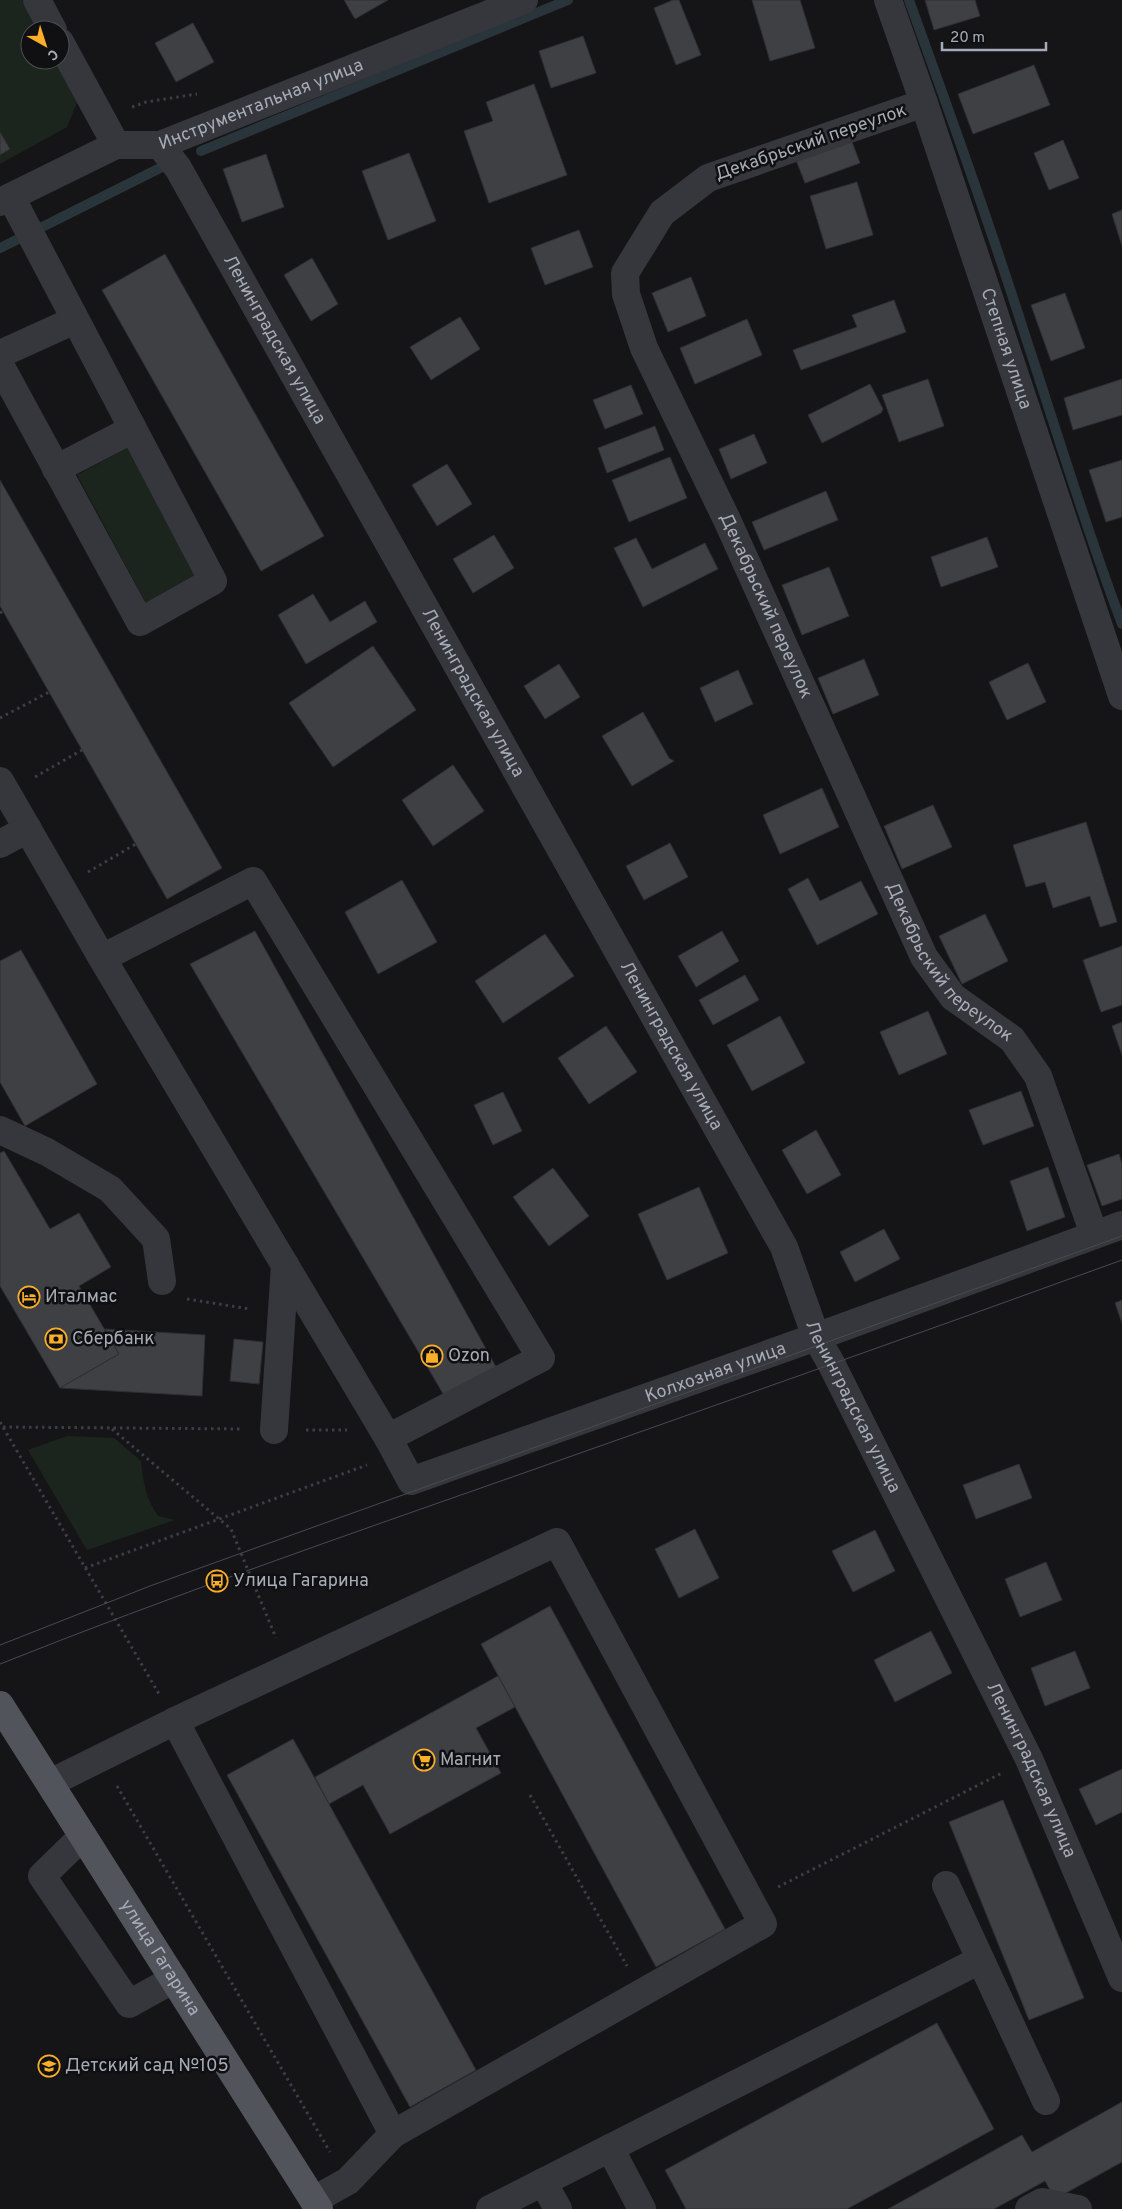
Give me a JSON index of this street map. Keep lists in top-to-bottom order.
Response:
{
  "streets": {
    "main road": ["улица Гагарина"],
    "street": [
      "Инструментальная улица",
      "Декабрьский переулок",
      "Ленинградская улица",
      "Степная улица",
      "Колхозная улица"
    ]
  },
  "crossings": [
    ["Инструментальная улица", "Ленинградская улица"],
    ["Декабрьский переулок", "Степная улица"],
    ["Декабрьский переулок", "Колхозная улица"],
    ["Ленинградская улица", "Колхозная улица"]
  ],
  "places": {
    "hotel": ["Италмас"],
    "bank": ["Сбербанк"],
    "shop": ["Ozon"],
    "bus stop": ["Улица Гагарина"],
    "supermarket": ["Магнит"],
    "school or university": ["Детский сад №105"]
  },
  "scale_bar": "20 m",
  "north": "bottom right"
}
